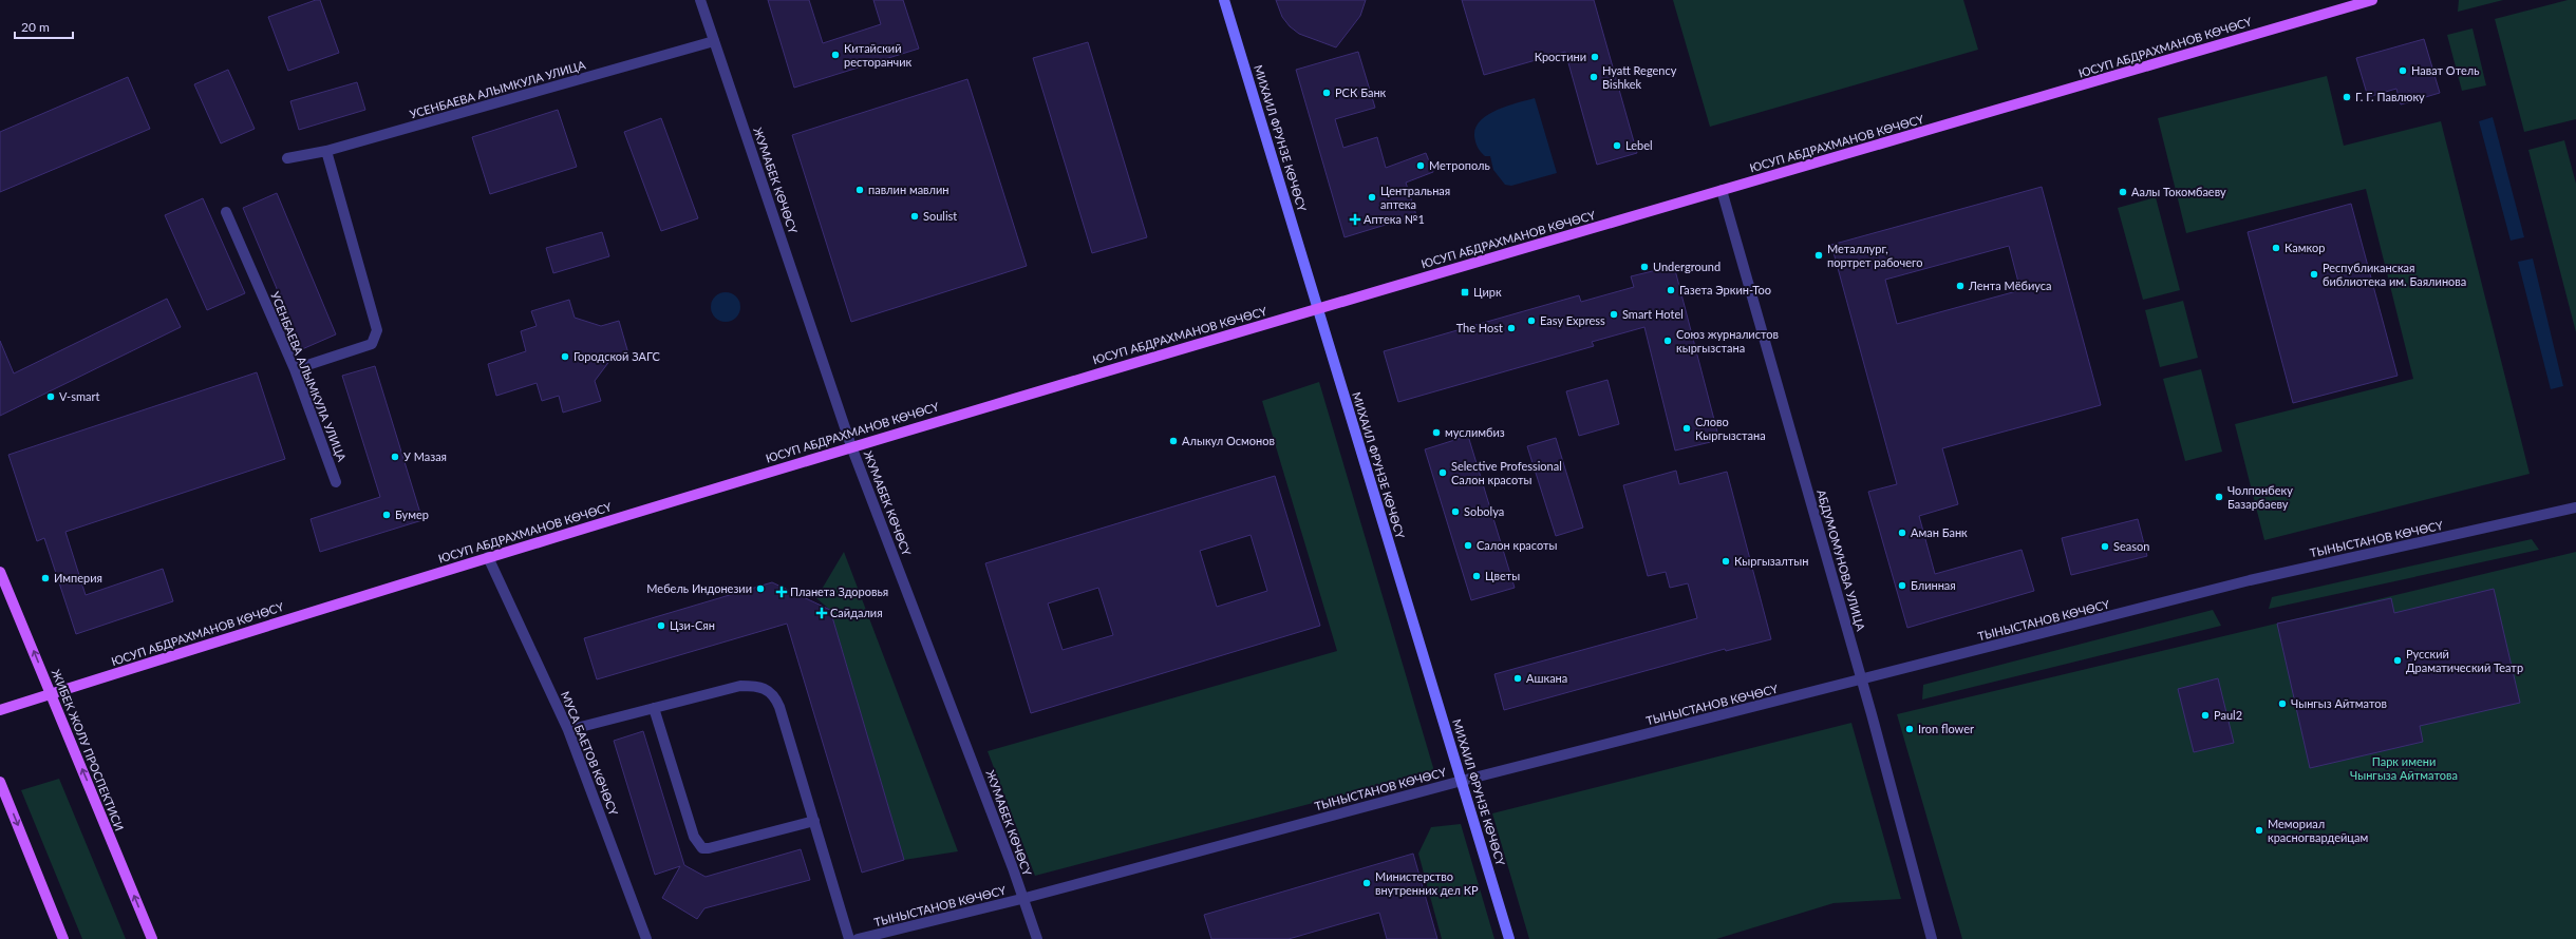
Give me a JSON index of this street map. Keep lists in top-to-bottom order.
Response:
{
  "streets": {
    "main road": ["ЮСУП АБДРАХМАНОВ КӨЧӨСҮ", "МИХАИЛ ФРУНЗЕ КӨЧӨСҮ", "ЖИБЕК ЖОЛУ ПРОСПЕКТИСИ"],
    "street": [
      "УСЕНБАЕВА АЛЫМКУЛА УЛИЦА",
      "ЖУМАБЕК КӨЧӨСҮ",
      "ТЫНЫСТАНОВ КӨЧӨСҮ",
      "АБДУМОМУНОВА УЛИЦА",
      "МУСА БАЕТОВ КӨЧӨСҮ"
    ]
  },
  "crossings": [
    ["ЮСУП АБДРАХМАНОВ КӨЧӨСҮ", "МИХАИЛ ФРУНЗЕ КӨЧӨСҮ"],
    ["ЮСУП АБДРАХМАНОВ КӨЧӨСҮ", "ЖУМАБЕК КӨЧӨСҮ"],
    ["ЮСУП АБДРАХМАНОВ КӨЧӨСҮ", "АБДУМОМУНОВА УЛИЦА"],
    ["ЮСУП АБДРАХМАНОВ КӨЧӨСҮ", "ЖИБЕК ЖОЛУ ПРОСПЕКТИСИ"],
    ["ЮСУП АБДРАХМАНОВ КӨЧӨСҮ", "МУСА БАЕТОВ КӨЧӨСҮ"],
    ["УСЕНБАЕВА АЛЫМКУЛА УЛИЦА", "ЖУМАБЕК КӨЧӨСҮ"],
    ["МИХАИЛ ФРУНЗЕ КӨЧӨСҮ", "ТЫНЫСТАНОВ КӨЧӨСҮ"],
    ["ЖУМАБЕК КӨЧӨСҮ", "ТЫНЫСТАНОВ КӨЧӨСҮ"],
    ["ТЫНЫСТАНОВ КӨЧӨСҮ", "АБДУМОМУНОВА УЛИЦА"]
  ],
  "parks": ["Парк имени Чынгыза Айтматова"],
  "places": {
    "other": [
      "Китайский ресторанчик",
      "Кростини",
      "Нават Отель",
      "Hyatt Regency Bishkek",
      "РСК Банк",
      "Г. Г. Павлюку",
      "Lebel",
      "Метрополь",
      "павлин мавлин",
      "Аалы Токомбаеву",
      "Центральная аптека",
      "Soulist",
      "Камкор",
      "Металлург, портрет рабочего",
      "Underground",
      "Республиканская библиотека им. Баялинова",
      "Лента Мёбиуса",
      "Газета Эркин-Тоо",
      "Smart Hotel",
      "Easy Express",
      "The Host",
      "Союз журналистов кыргызстана",
      "Городской ЗАГС",
      "V-smart",
      "Слово Кыргызстана",
      "муслимбиз",
      "Алыкул Осмонов",
      "У Мазая",
      "Selective Professional Салон красоты",
      "Чолпонбеку Базарбаеву",
      "Sobolya",
      "Бумер",
      "Аман Банк",
      "Салон красоты",
      "Season",
      "Кыргызалтын",
      "Цветы",
      "Империя",
      "Блинная",
      "Мебель Индонезии",
      "Цзи-Сян",
      "Русский Драматический Театр",
      "Ашкана",
      "Чынгыз Айтматов",
      "Paul2",
      "Iron flower",
      "Мемориал красногвардейцам",
      "Министерство внутренних дел КР"
    ],
    "health": ["Аптека №1", "Планета Здоровья", "Сайдалия"],
    "transit": ["Цирк"]
  },
  "scale_bar": "20 m"
}
